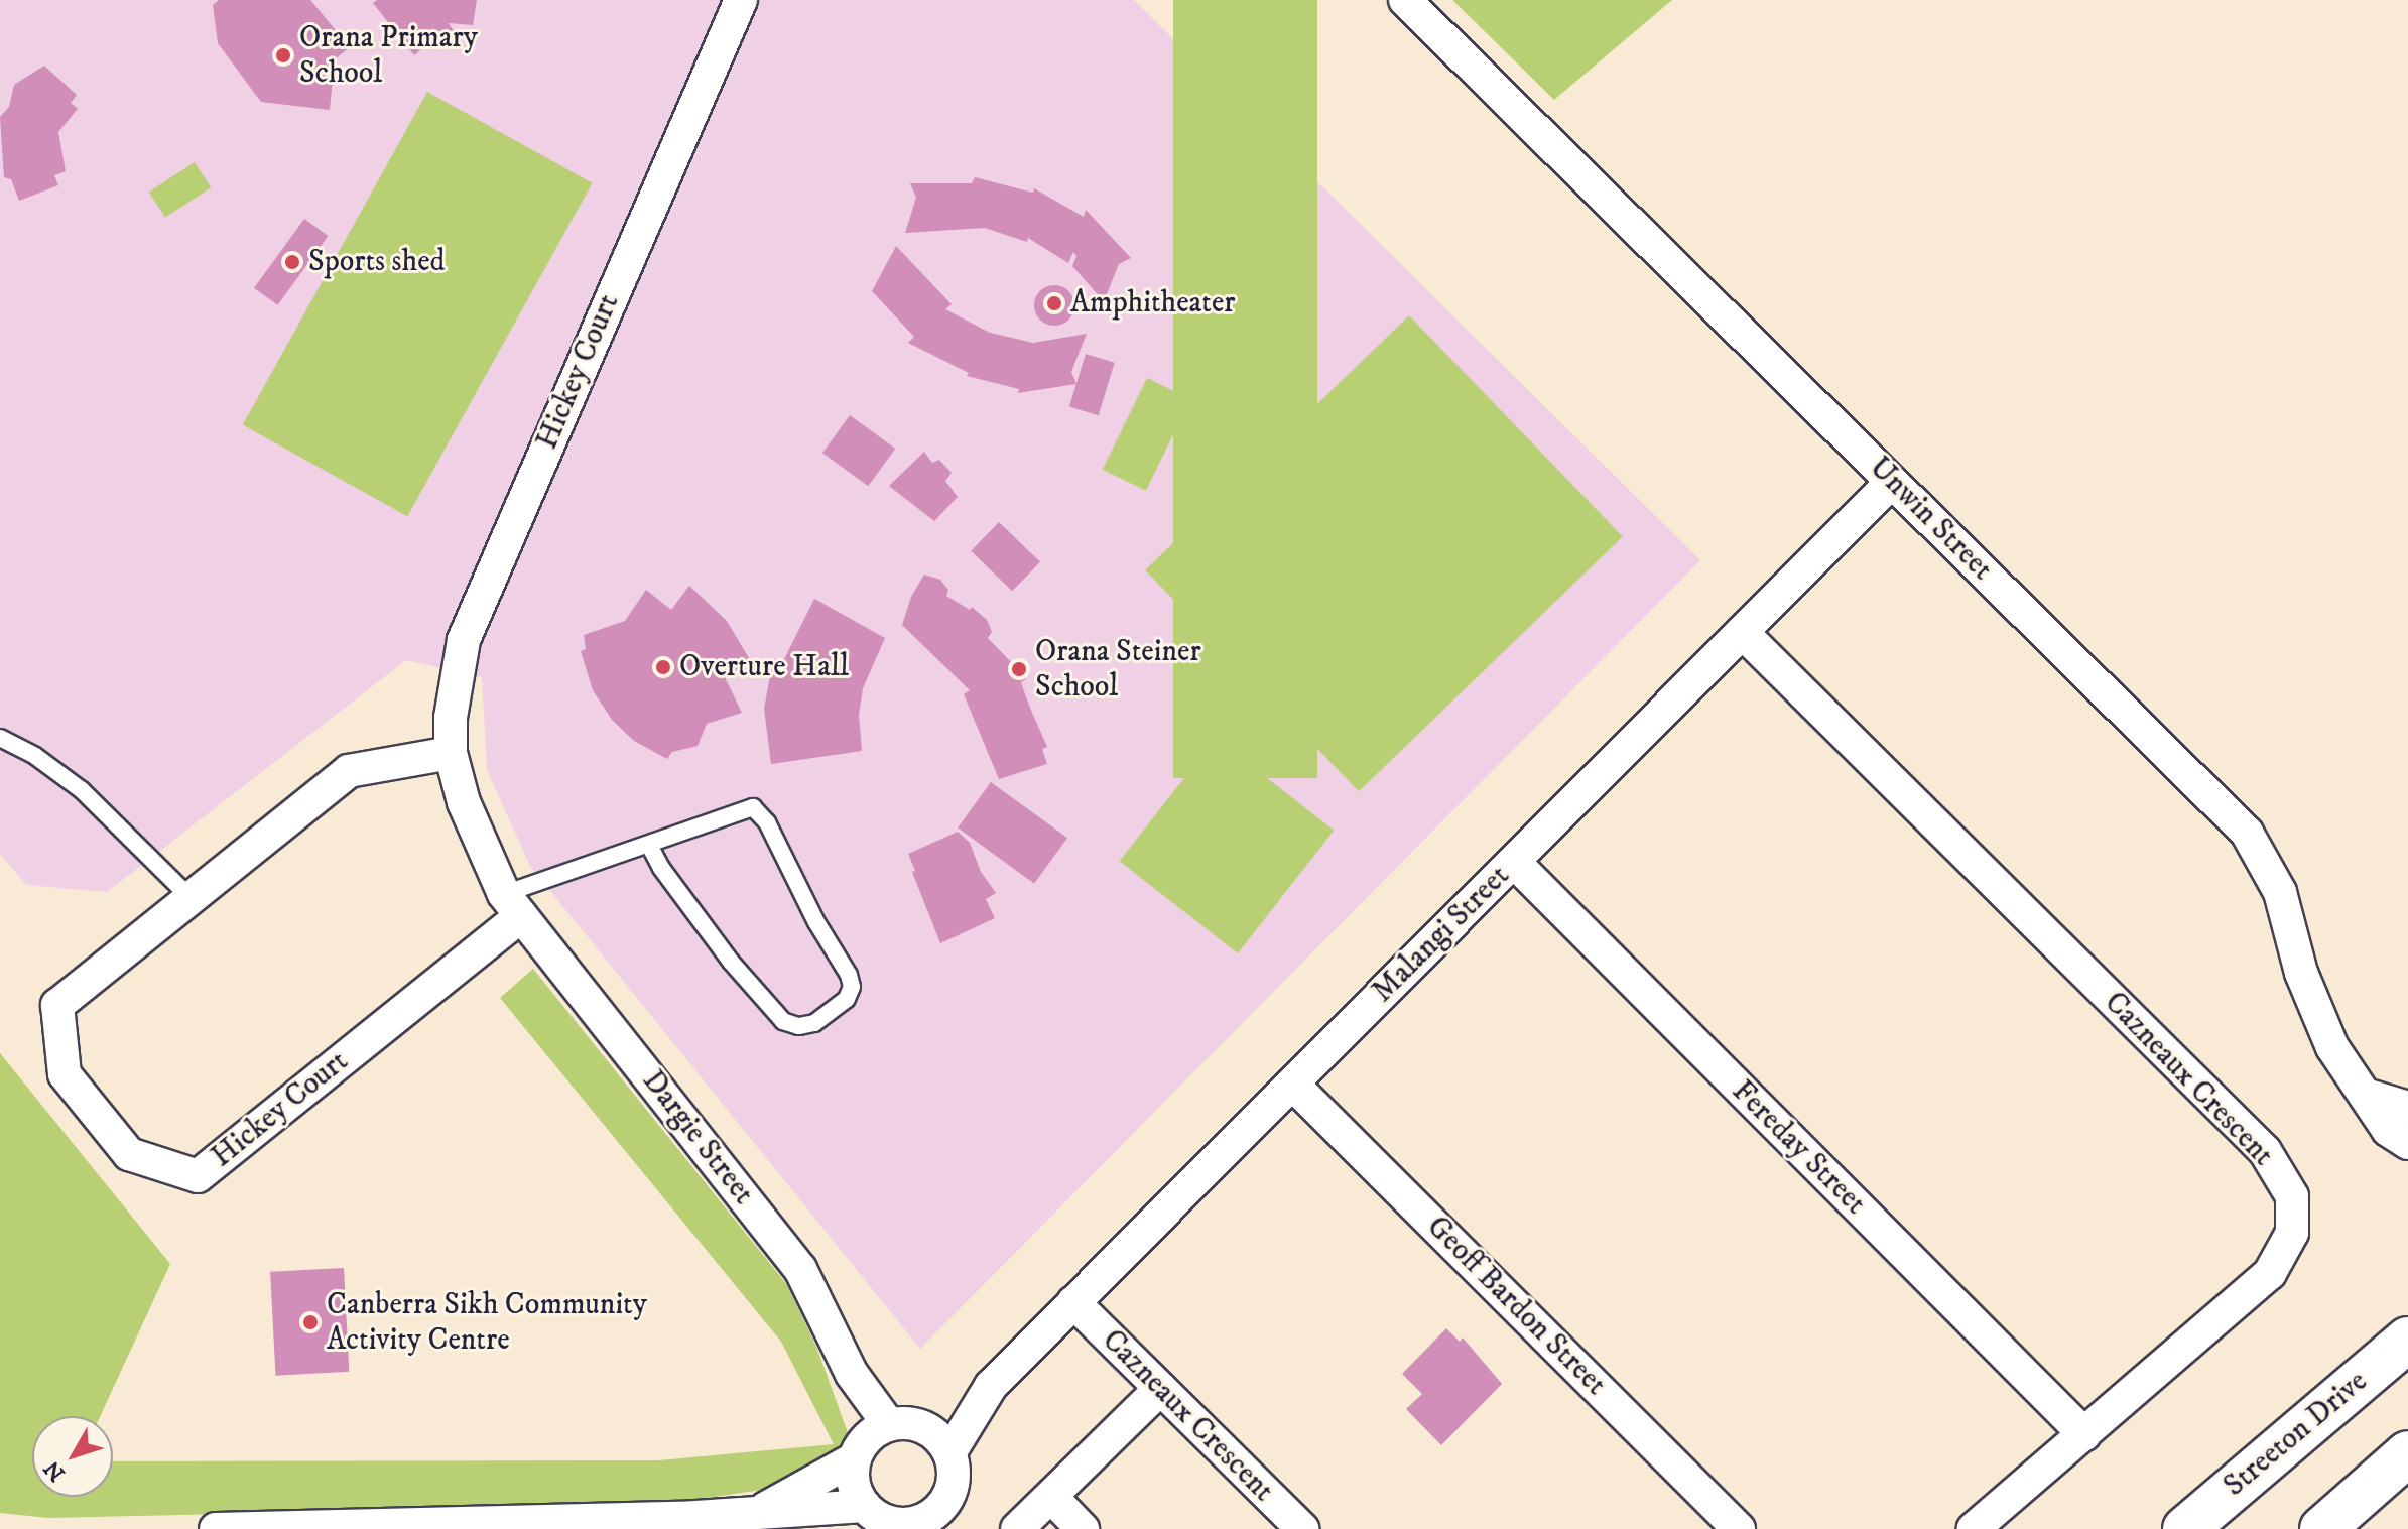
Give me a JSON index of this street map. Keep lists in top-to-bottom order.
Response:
{
  "streets": {
    "main road": ["Streeton Drive"],
    "street": [
      "Hickey Court",
      "Unwin Street",
      "Malangi Street",
      "Cazneaux Crescent",
      "Dargie Street",
      "Fereday Street",
      "Geoff Bardon Street"
    ]
  },
  "crossings": [
    ["Hickey Court", "Dargie Street"],
    ["Unwin Street", "Malangi Street"],
    ["Malangi Street", "Cazneaux Crescent"],
    ["Malangi Street", "Dargie Street"],
    ["Malangi Street", "Fereday Street"],
    ["Malangi Street", "Geoff Bardon Street"],
    ["Cazneaux Crescent", "Fereday Street"]
  ],
  "places": [
    "Orana Primary School",
    "Sports shed",
    "Amphitheater",
    "Overture Hall",
    "Orana Steiner School",
    "Canberra Sikh Community Activity Centre"
  ],
  "north": "bottom left"
}
